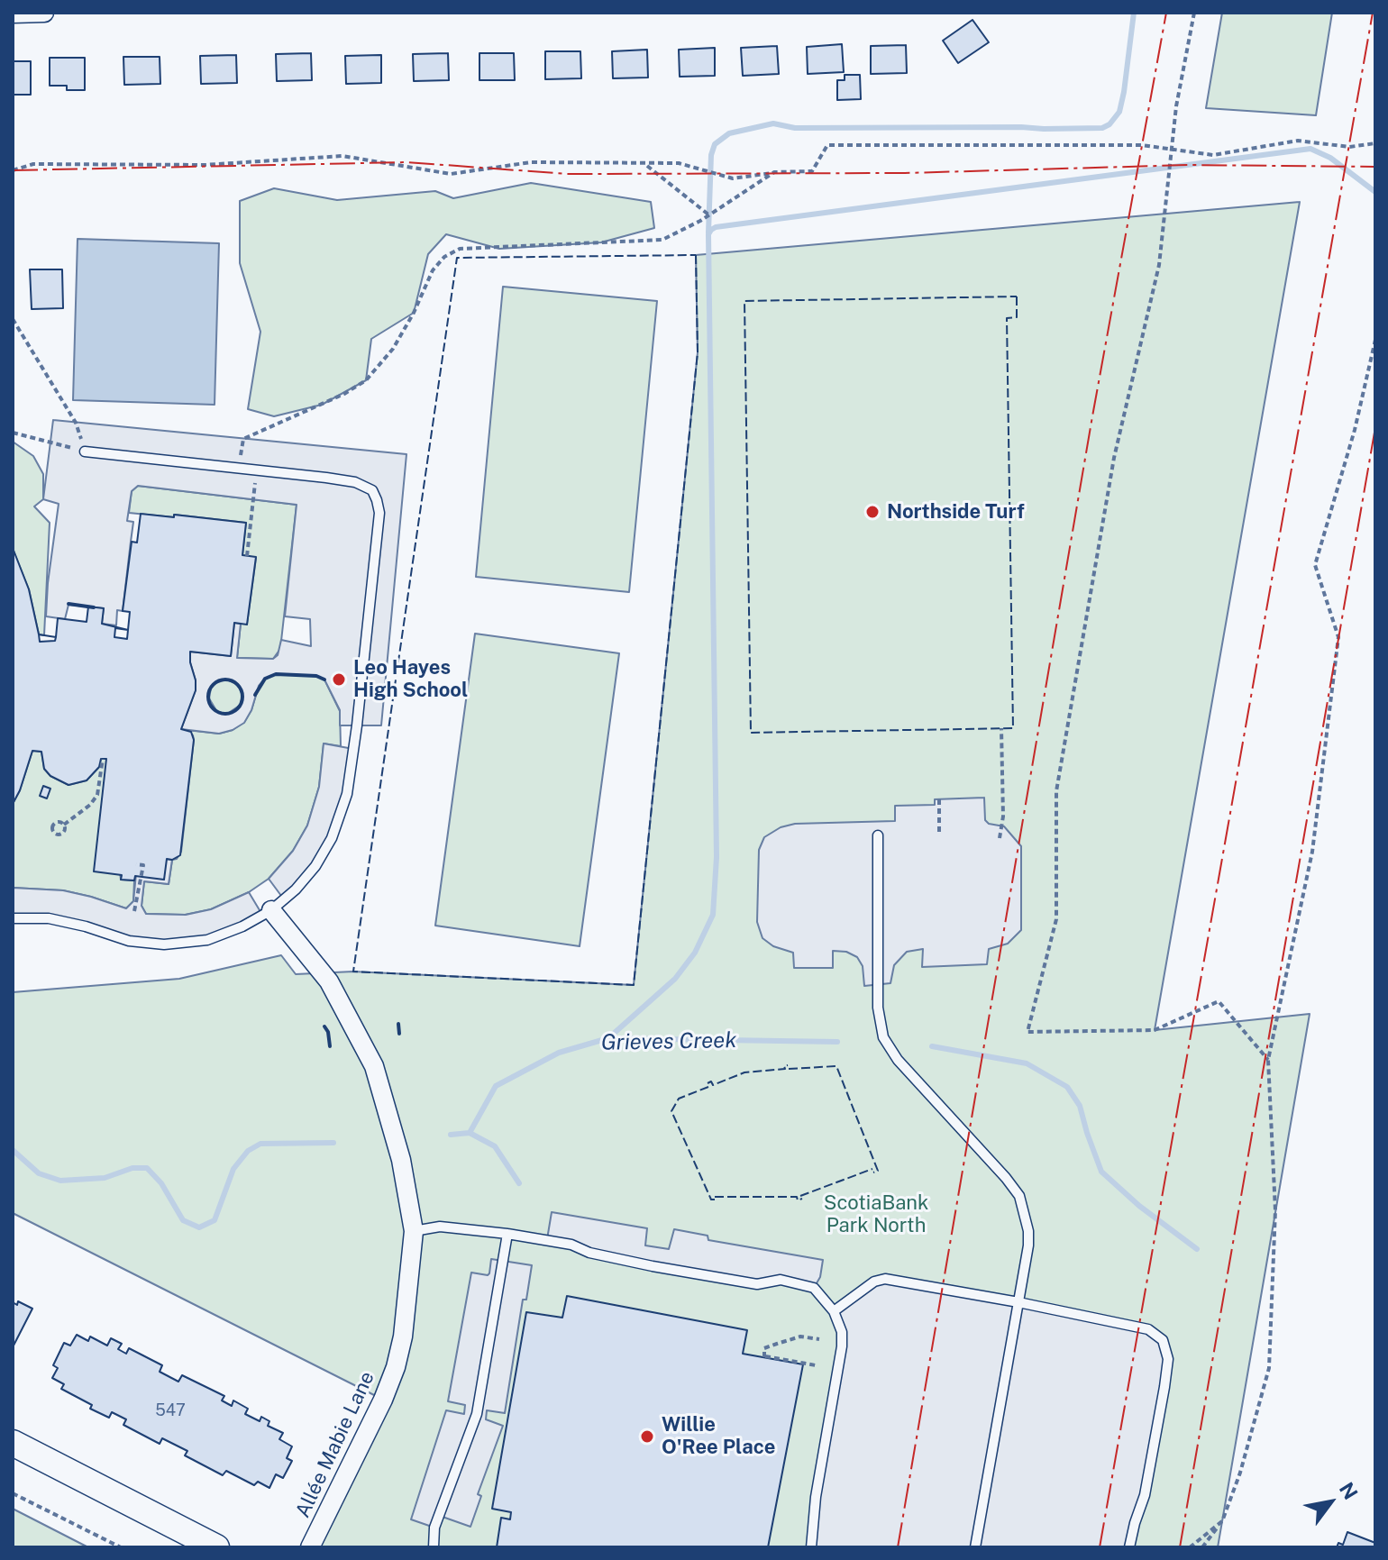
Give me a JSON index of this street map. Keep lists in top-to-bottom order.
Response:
{
  "streets": {
    "street": ["Allée Mabie Lane"]
  },
  "water": ["Grieves Creek"],
  "parks": ["ScotiaBank Park North"],
  "places": ["Northside Turf", "Leo Hayes High School", "Willie O'Ree Place"],
  "house_numbers": ["547"],
  "north": "top right"
}
